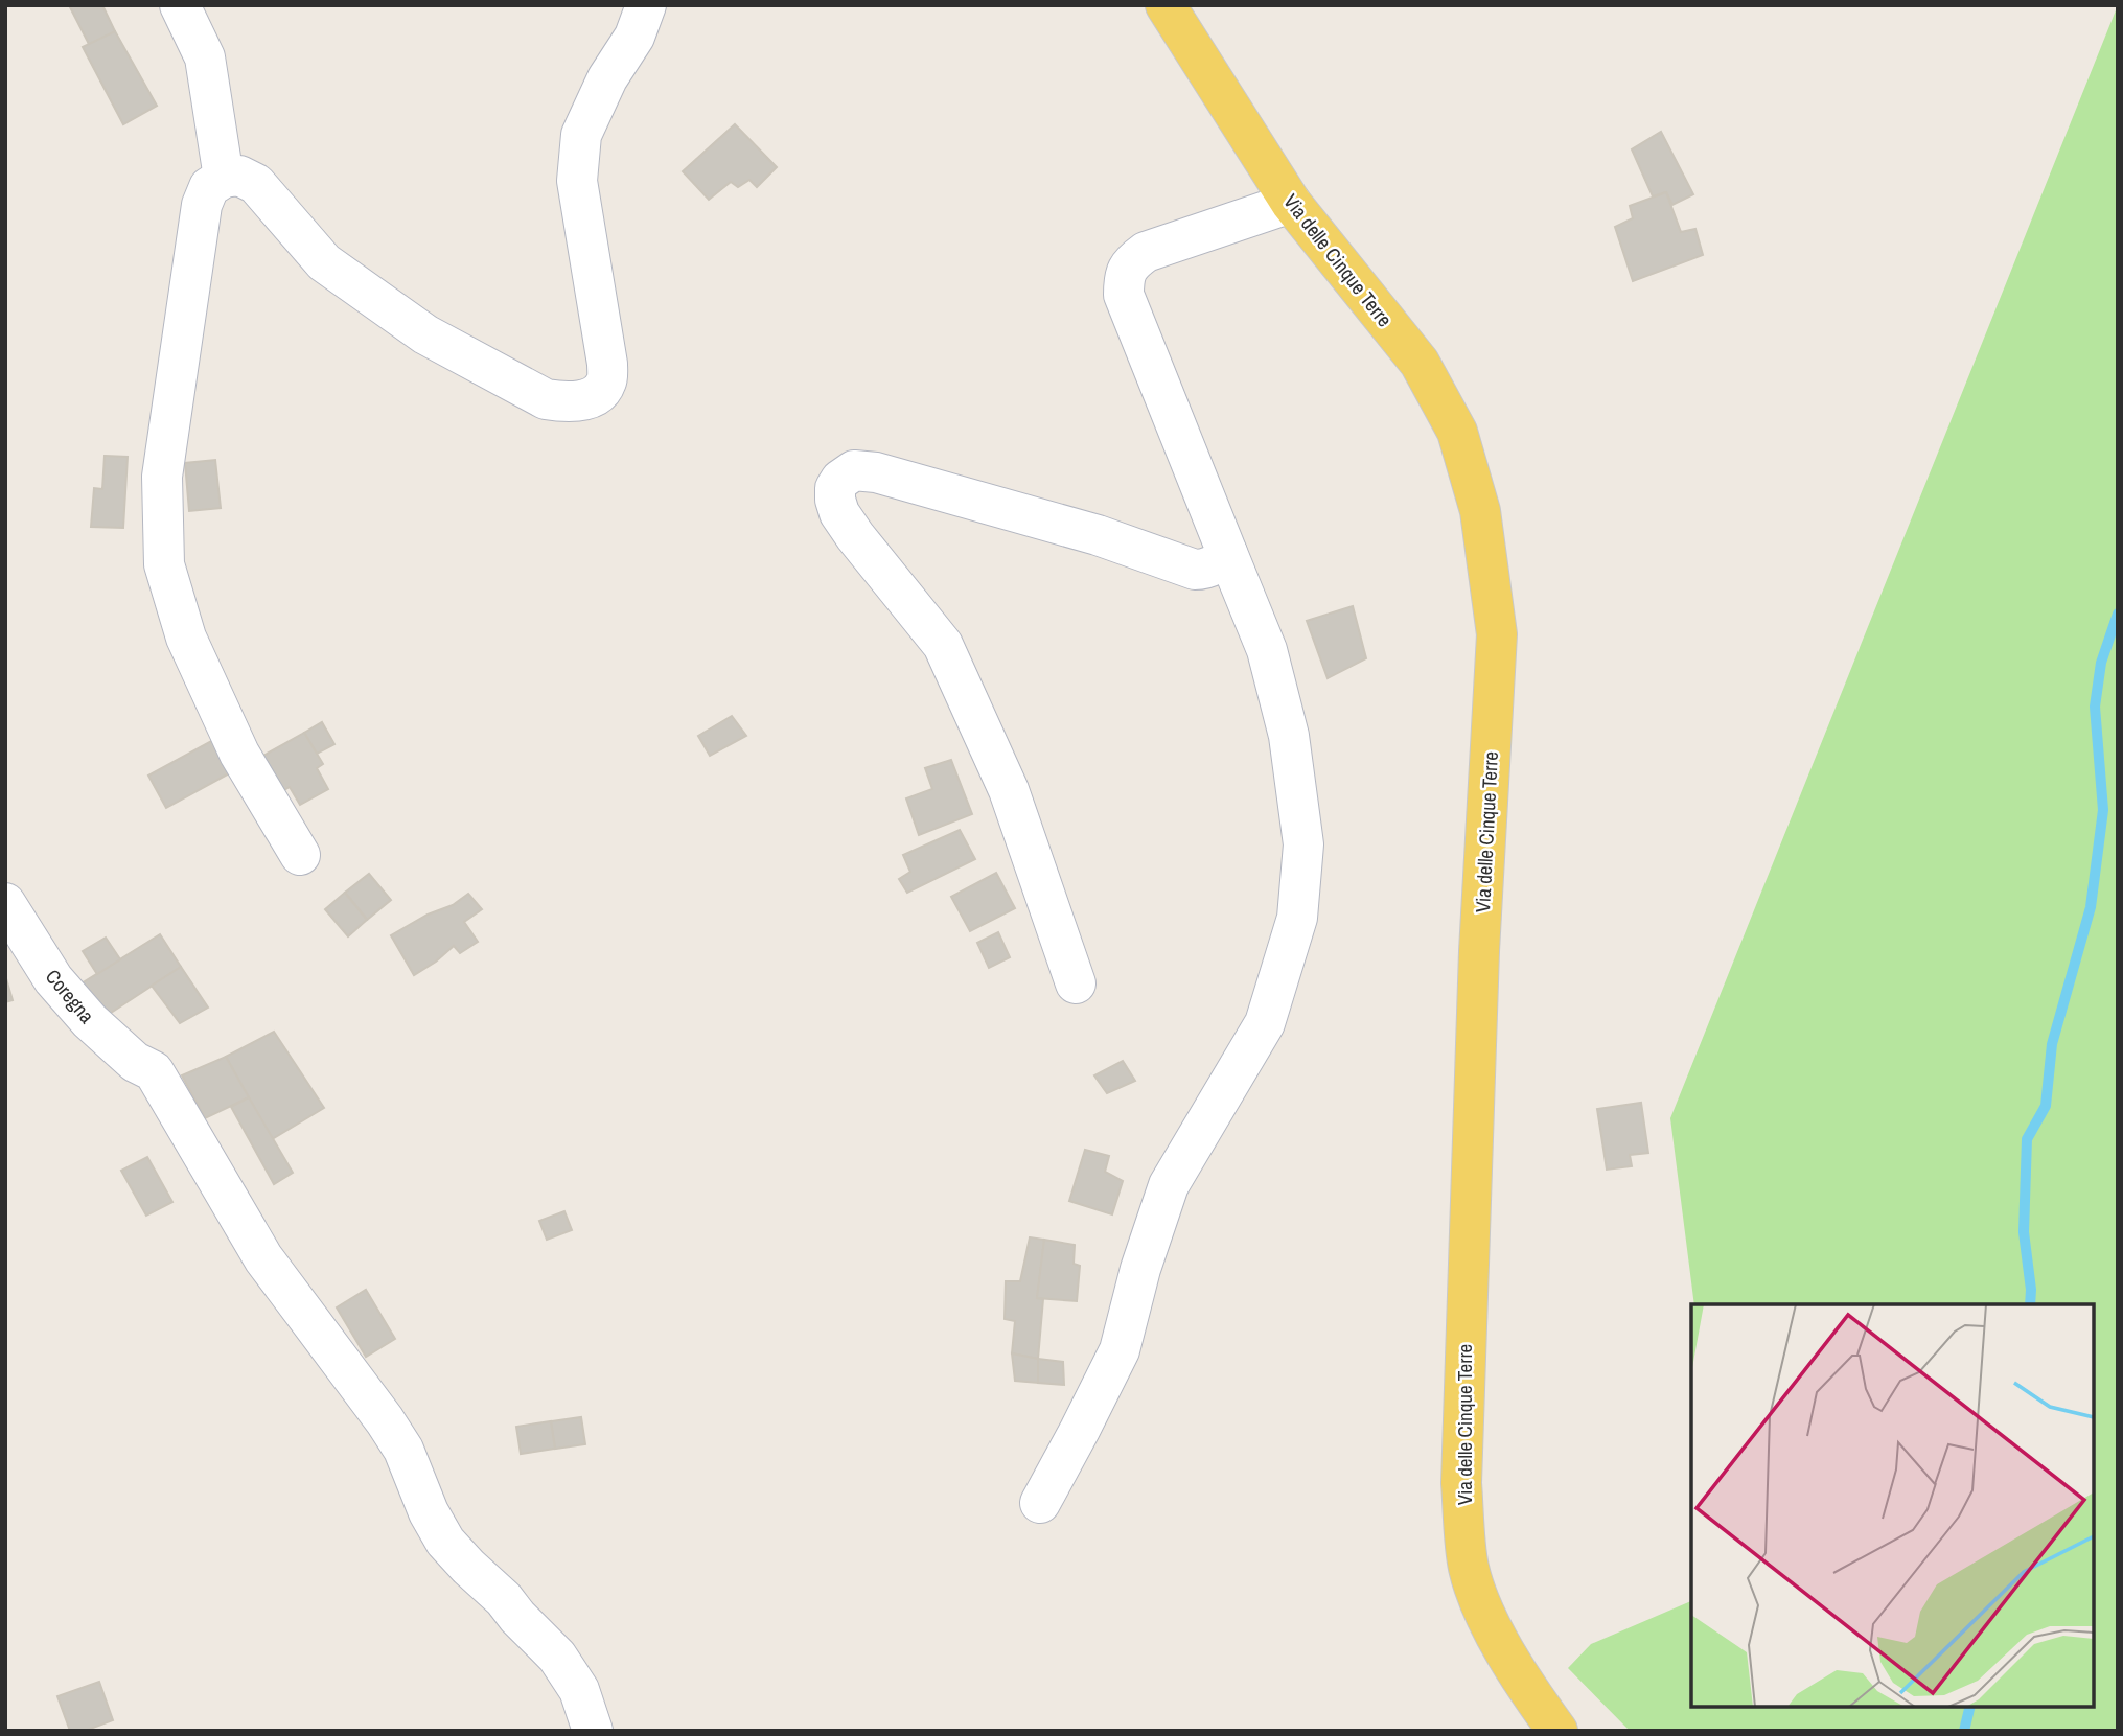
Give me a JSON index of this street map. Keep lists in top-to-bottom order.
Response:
{
  "streets": {
    "main road": ["Via delle Cinque Terre"],
    "street": ["Coregna"]
  }
}
